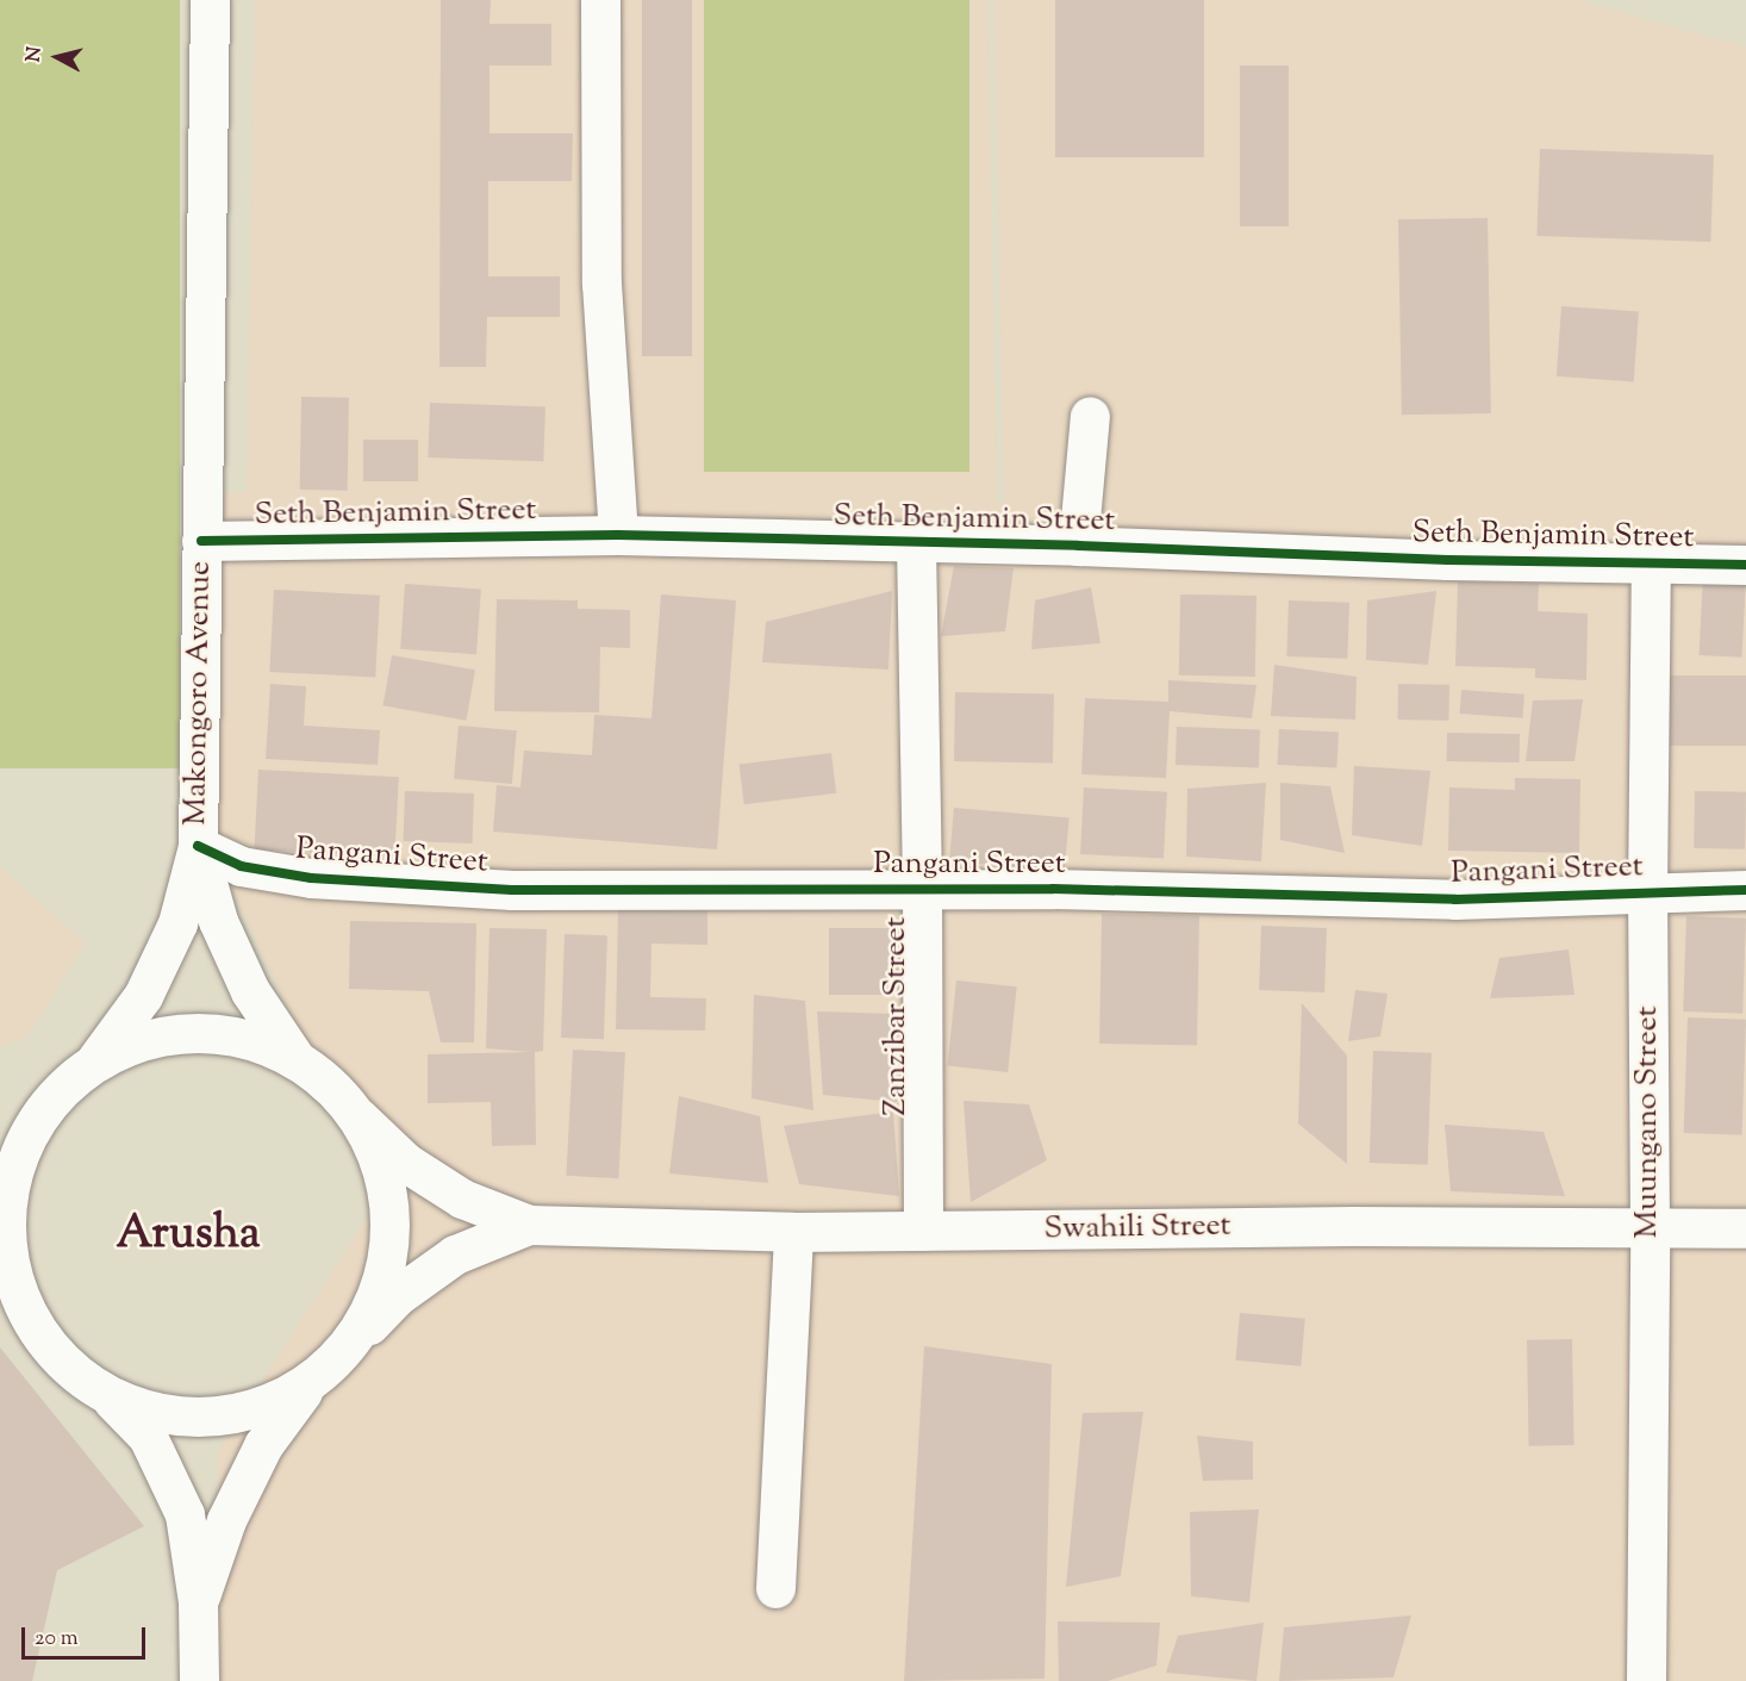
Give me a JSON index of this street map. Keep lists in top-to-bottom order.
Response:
{
  "streets": {
    "street": [
      "Seth Benjamin Street",
      "Makongoro Avenue",
      "Pangani Street",
      "Zanzibar Street",
      "Muungano Street",
      "Swahili Street"
    ]
  },
  "crossings": [
    ["Seth Benjamin Street", "Makongoro Avenue"],
    ["Seth Benjamin Street", "Zanzibar Street"],
    ["Seth Benjamin Street", "Muungano Street"],
    ["Makongoro Avenue", "Pangani Street"],
    ["Pangani Street", "Zanzibar Street"],
    ["Pangani Street", "Muungano Street"],
    ["Zanzibar Street", "Swahili Street"],
    ["Muungano Street", "Swahili Street"]
  ],
  "districts": ["Arusha"],
  "scale_bar": "20 m",
  "north": "left"
}
